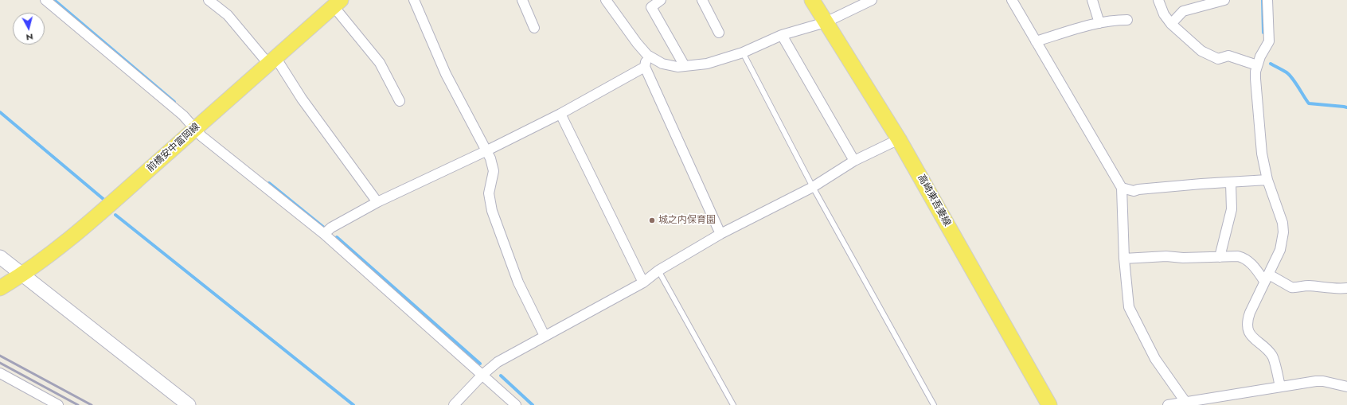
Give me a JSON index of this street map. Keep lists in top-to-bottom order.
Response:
{
  "streets": {
    "main road": ["前橋安中富岡線", "高崎東吾妻線"]
  },
  "places": ["城之内保育園"],
  "north": "bottom"
}
